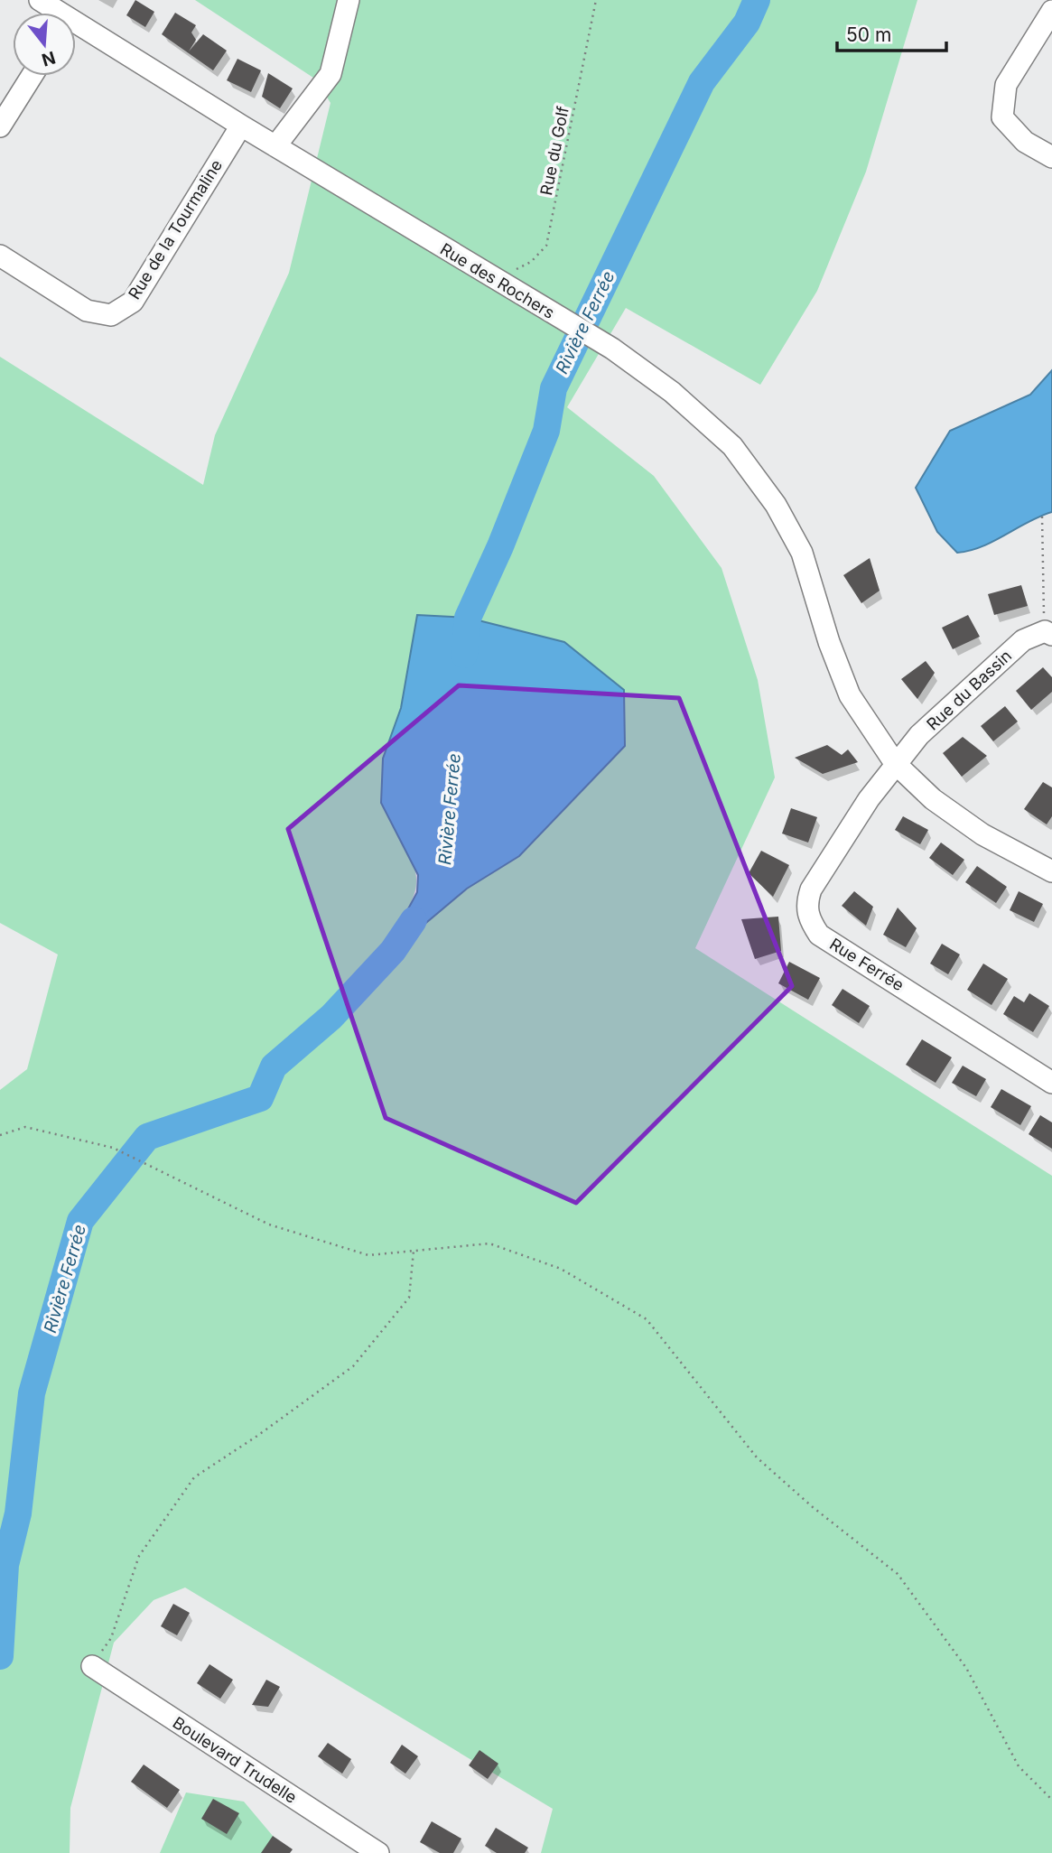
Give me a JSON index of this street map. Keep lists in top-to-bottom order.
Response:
{
  "streets": {
    "street": [
      "Rue de la Tourmaline",
      "Rue des Rochers",
      "Rue du Bassin",
      "Rue Ferrée",
      "Boulevard Trudelle"
    ],
    "path": ["Rue du Golf"]
  },
  "crossings": [
    ["Rue du Golf", "Rue des Rochers"],
    ["Rue de la Tourmaline", "Rue des Rochers"],
    ["Rue des Rochers", "Rue du Bassin"],
    ["Rue des Rochers", "Rue Ferrée"],
    ["Rue du Bassin", "Rue Ferrée"]
  ],
  "water": ["Rivière Ferrée"],
  "scale_bar": "50 m",
  "north": "bottom"
}
